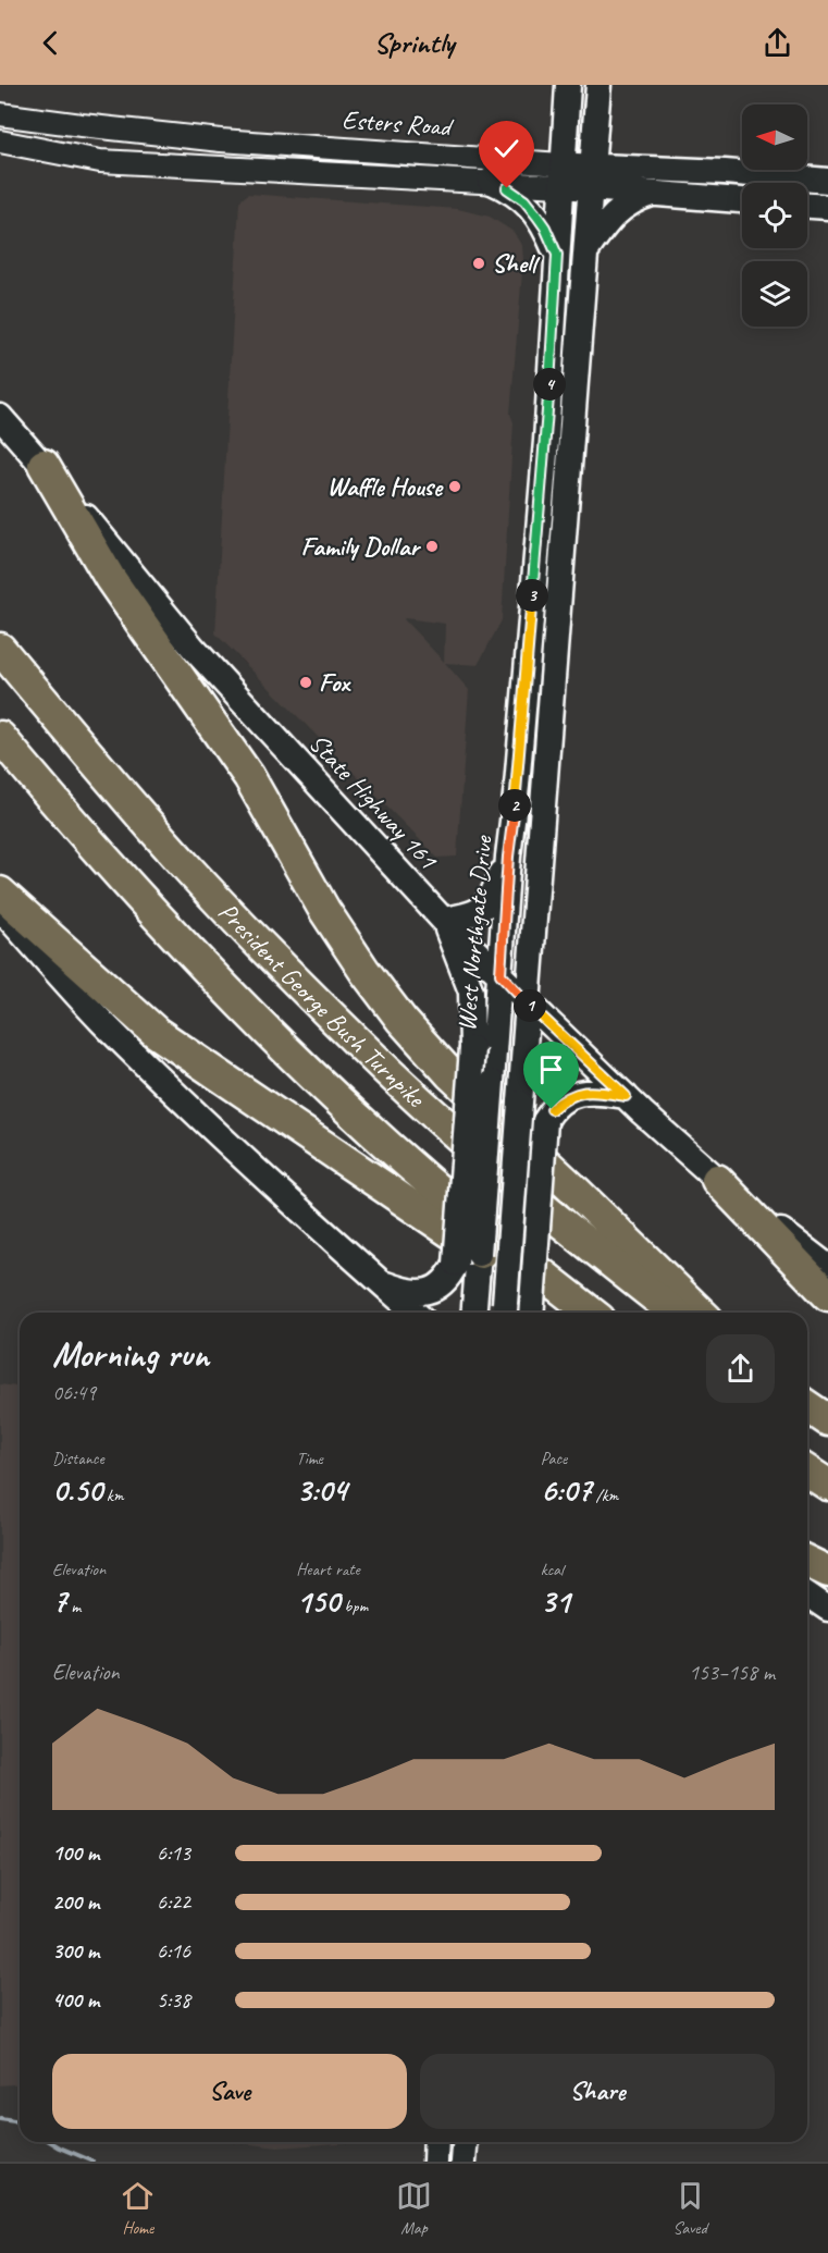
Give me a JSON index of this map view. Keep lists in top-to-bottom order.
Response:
{
  "streets": {
    "highway": ["President George Bush Turnpike"],
    "main road": ["Esters Road", "State Highway 161", "West Northgate Drive"]
  },
  "crossings": [
    ["Esters Road", "West Northgate Drive"],
    ["State Highway 161", "West Northgate Drive"]
  ],
  "places": [
    "Shell",
    "Waffle House",
    "Family Dollar",
    "Fox"
  ],
  "north": "left",
  "page": {
    "header": "Sprintly",
    "pins": [
      "4",
      "3",
      "2",
      "1"
    ],
    "heading": ["Morning run", "06:49"],
    "stats": [
      ["Distance", "0.50 km"],
      ["Time", "3:04"],
      ["Pace", "6:07 /km"],
      ["Elevation", "7 m"],
      ["Heart rate", "150 bpm"],
      ["kcal", "31"]
    ],
    "chart": ["Elevation", "153–158 m"],
    "list": [
      {
        "name": "100 m",
        "note": "6:13"
      },
      {
        "name": "200 m",
        "note": "6:22"
      },
      {
        "name": "300 m",
        "note": "6:16"
      },
      {
        "name": "400 m",
        "note": "5:38"
      }
    ],
    "buttons": ["Save", "Share"],
    "tabs": ["Home", "Map", "Saved"]
  }
}
